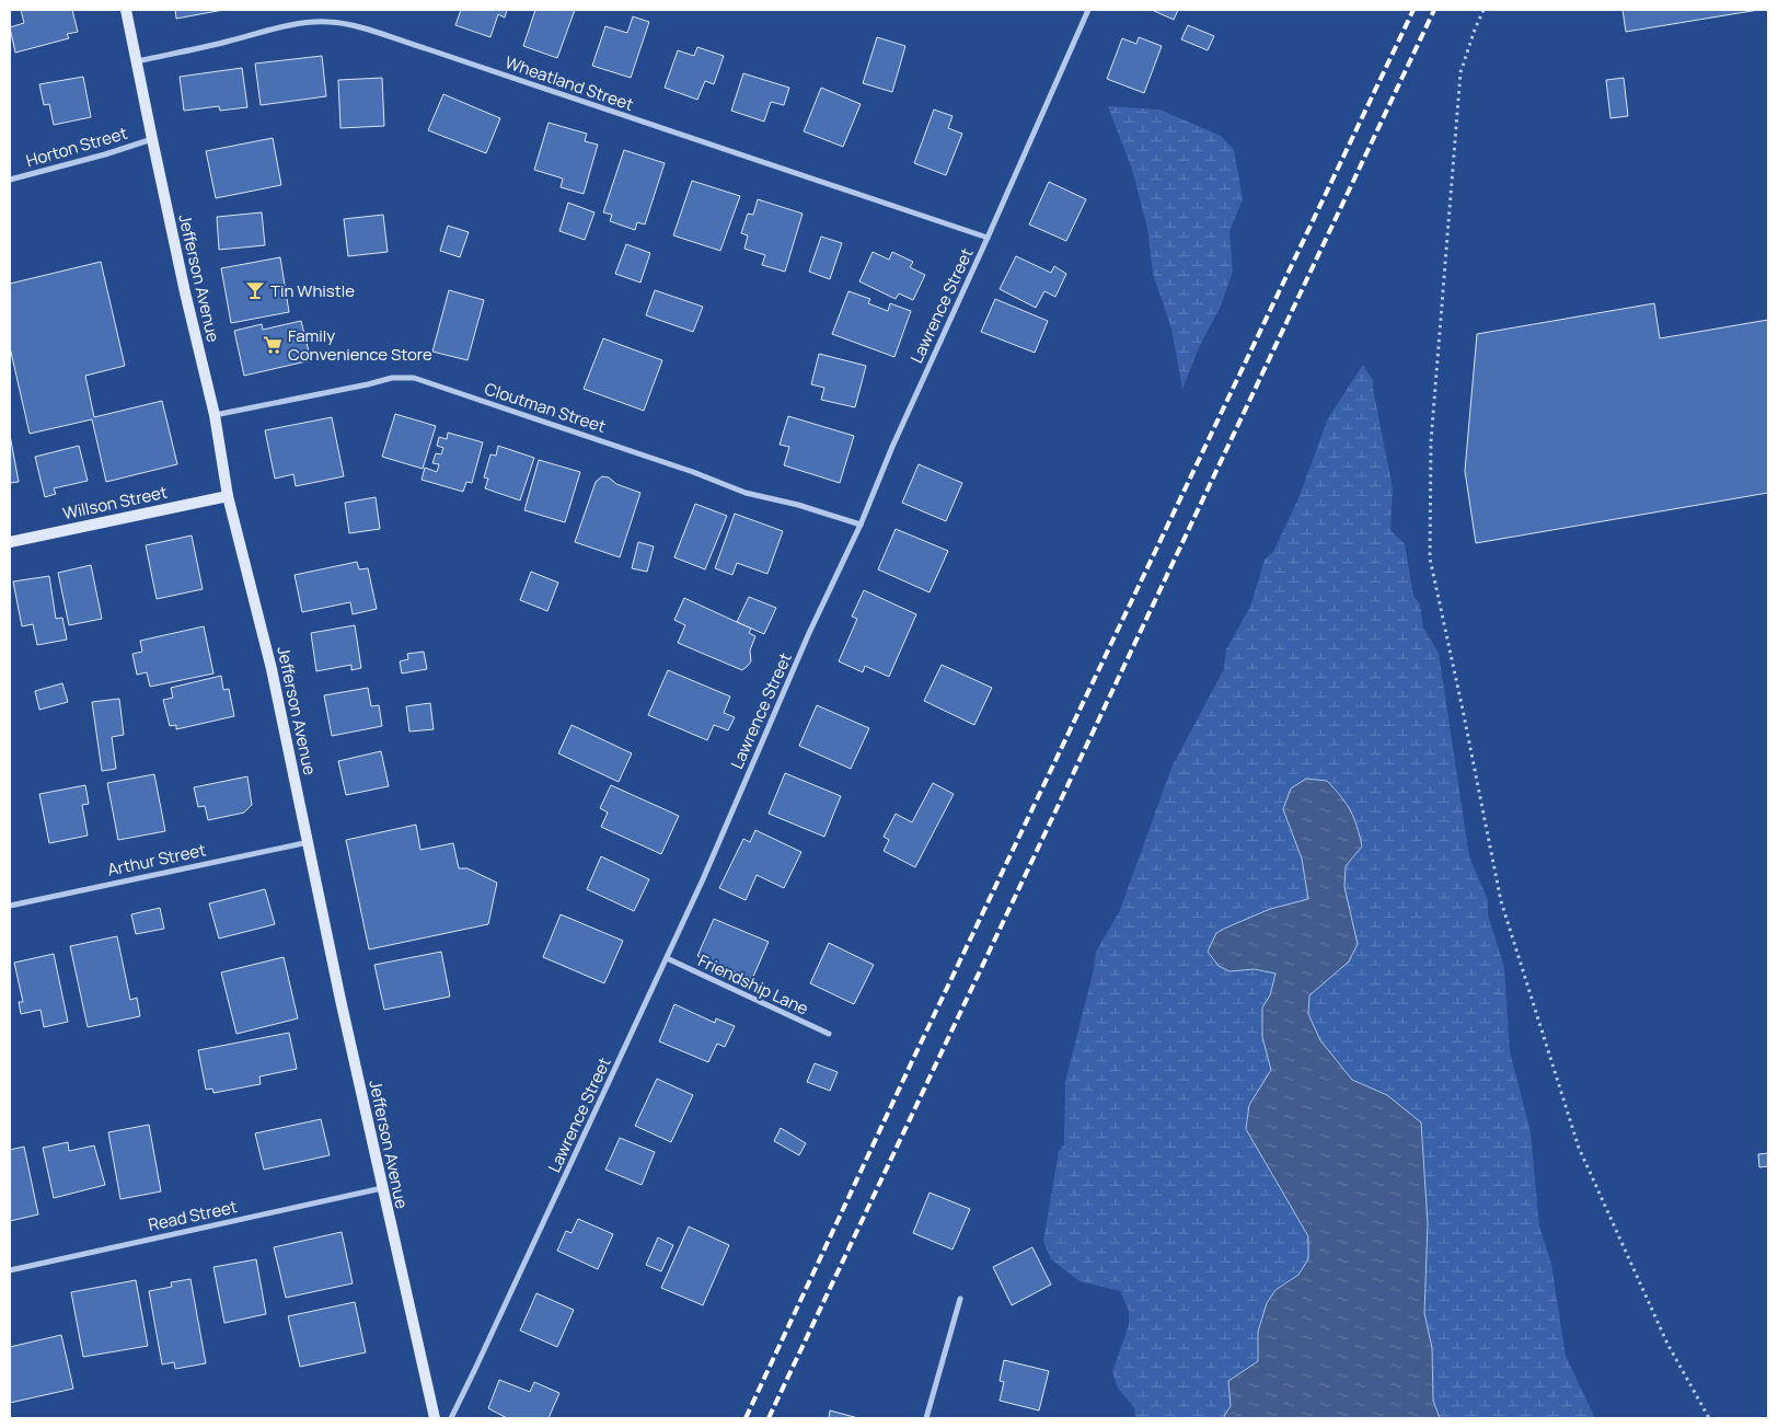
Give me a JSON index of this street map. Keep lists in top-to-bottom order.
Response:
{
  "streets": {
    "main road": ["Jefferson Avenue", "Willson Street"],
    "street": [
      "Wheatland Street",
      "Horton Street",
      "Lawrence Street",
      "Cloutman Street",
      "Arthur Street",
      "Friendship Lane",
      "Read Street"
    ]
  },
  "crossings": [
    ["Wheatland Street", "Jefferson Avenue"],
    ["Wheatland Street", "Lawrence Street"],
    ["Horton Street", "Jefferson Avenue"],
    ["Jefferson Avenue", "Cloutman Street"],
    ["Jefferson Avenue", "Willson Street"],
    ["Jefferson Avenue", "Arthur Street"],
    ["Jefferson Avenue", "Read Street"],
    ["Lawrence Street", "Cloutman Street"],
    ["Lawrence Street", "Friendship Lane"]
  ],
  "places": {
    "bar": ["Tin Whistle"],
    "supermarket": ["Family Convenience Store"]
  }
}
